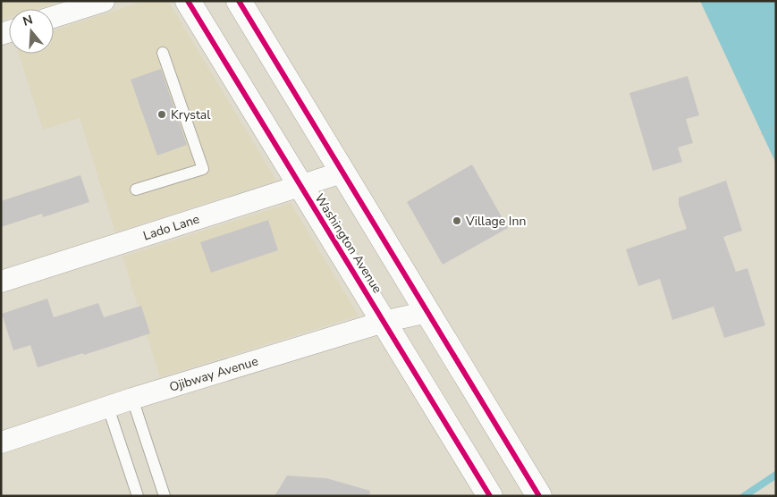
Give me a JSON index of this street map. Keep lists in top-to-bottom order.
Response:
{
  "streets": {
    "main road": ["Washington Avenue"],
    "street": ["Lado Lane", "Ojibway Avenue"]
  },
  "crossings": [
    ["Lado Lane", "Washington Avenue"],
    ["Washington Avenue", "Ojibway Avenue"]
  ],
  "places": ["Krystal", "Village Inn"],
  "north": "top"
}
